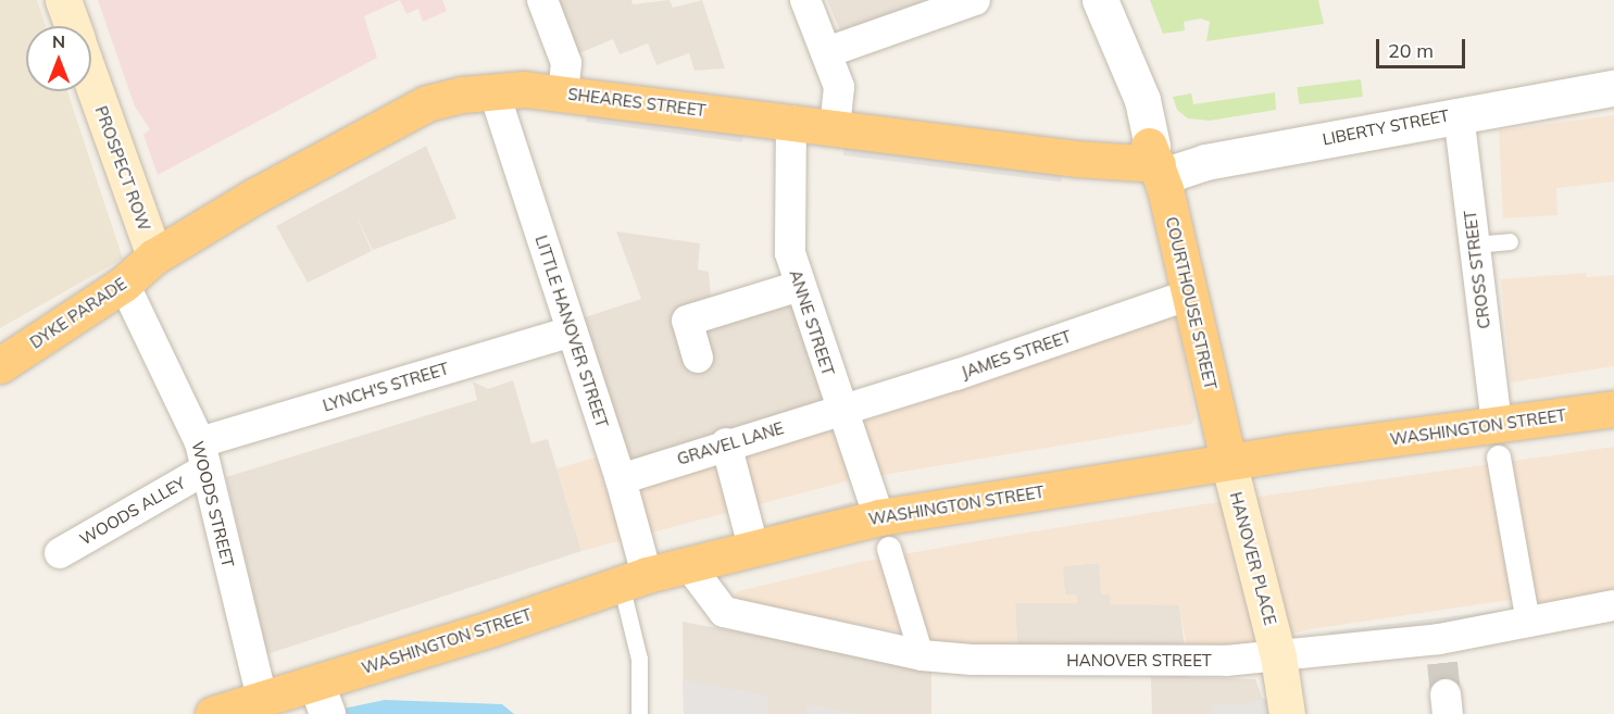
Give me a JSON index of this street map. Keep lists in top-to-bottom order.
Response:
{
  "streets": {
    "highway": [
      "SHEARES STREET",
      "COURTHOUSE STREET",
      "DYKE PARADE",
      "WASHINGTON STREET"
    ],
    "main road": ["PROSPECT ROW", "HANOVER PLACE"],
    "street": [
      "LIBERTY STREET",
      "CROSS STREET",
      "ANNE STREET",
      "LITTLE HANOVER STREET",
      "JAMES STREET",
      "LYNCH'S STREET",
      "GRAVEL LANE",
      "WOODS STREET",
      "WOODS ALLEY",
      "HANOVER STREET"
    ]
  },
  "crossings": [
    ["SHEARES STREET", "LIBERTY STREET"],
    ["SHEARES STREET", "PROSPECT ROW"],
    ["SHEARES STREET", "COURTHOUSE STREET"],
    ["SHEARES STREET", "DYKE PARADE"],
    ["SHEARES STREET", "ANNE STREET"],
    ["SHEARES STREET", "LITTLE HANOVER STREET"],
    ["LIBERTY STREET", "CROSS STREET"],
    ["LIBERTY STREET", "COURTHOUSE STREET"],
    ["PROSPECT ROW", "DYKE PARADE"],
    ["CROSS STREET", "WASHINGTON STREET"],
    ["COURTHOUSE STREET", "JAMES STREET"],
    ["COURTHOUSE STREET", "WASHINGTON STREET"],
    ["COURTHOUSE STREET", "HANOVER PLACE"],
    ["DYKE PARADE", "WOODS STREET"],
    ["ANNE STREET", "JAMES STREET"],
    ["ANNE STREET", "WASHINGTON STREET"],
    ["ANNE STREET", "GRAVEL LANE"],
    ["LITTLE HANOVER STREET", "LYNCH'S STREET"],
    ["LITTLE HANOVER STREET", "WASHINGTON STREET"],
    ["LITTLE HANOVER STREET", "GRAVEL LANE"],
    ["JAMES STREET", "GRAVEL LANE"],
    ["LYNCH'S STREET", "WOODS STREET"],
    ["LYNCH'S STREET", "WOODS ALLEY"],
    ["WASHINGTON STREET", "WOODS STREET"],
    ["WASHINGTON STREET", "HANOVER PLACE"],
    ["WASHINGTON STREET", "HANOVER STREET"],
    ["WOODS STREET", "WOODS ALLEY"],
    ["HANOVER PLACE", "HANOVER STREET"]
  ],
  "scale_bar": "20 m",
  "north": "top"
}
